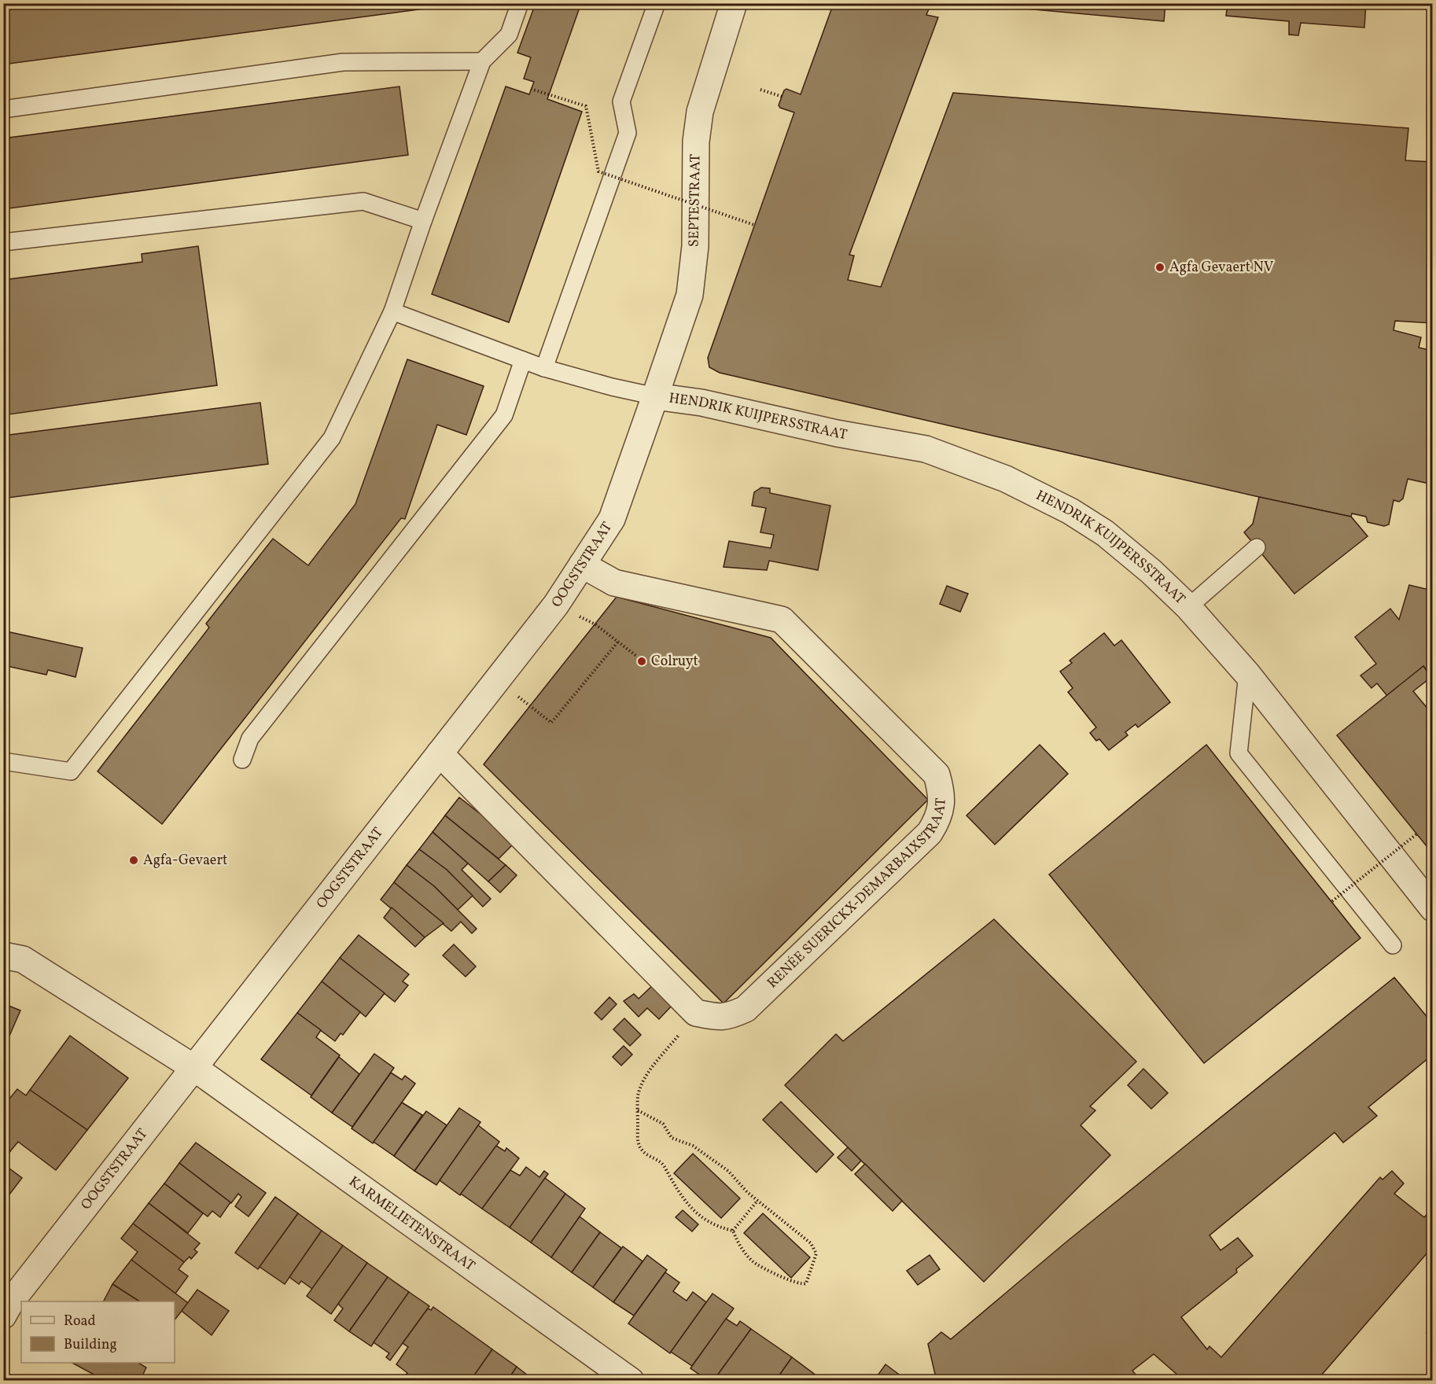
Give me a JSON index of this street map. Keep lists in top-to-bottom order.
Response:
{
  "streets": {
    "street": [
      "SEPTESTRAAT",
      "HENDRIK KUIJPERSSTRAAT",
      "OOGSTSTRAAT",
      "RENÉE SUERICKX-DEMARBAIXSTRAAT",
      "KARMELIETENSTRAAT"
    ]
  },
  "crossings": [
    ["SEPTESTRAAT", "HENDRIK KUIJPERSSTRAAT"],
    ["SEPTESTRAAT", "OOGSTSTRAAT"],
    ["HENDRIK KUIJPERSSTRAAT", "OOGSTSTRAAT"],
    ["OOGSTSTRAAT", "RENÉE SUERICKX-DEMARBAIXSTRAAT"],
    ["OOGSTSTRAAT", "KARMELIETENSTRAAT"]
  ],
  "places": ["Agfa Gevaert NV", "Colruyt", "Agfa-Gevaert"],
  "legend": ["Road", "Building"]
}
